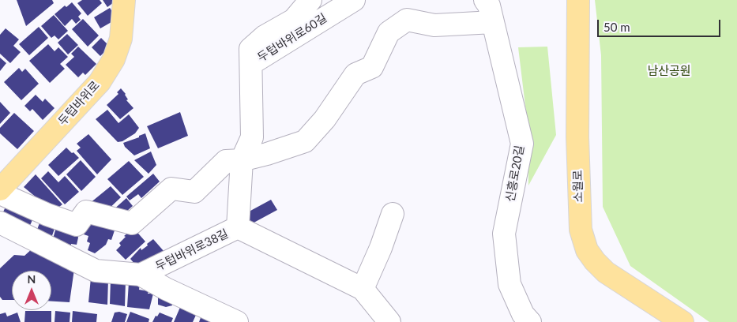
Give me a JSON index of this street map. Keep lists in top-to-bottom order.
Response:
{
  "streets": {
    "main road": ["두텁바위로", "소월로"],
    "street": ["두텁바위로60길", "신흥로20길", "두텁바위로38길"]
  },
  "parks": ["남산공원"],
  "scale_bar": "50 m",
  "north": "top"
}
